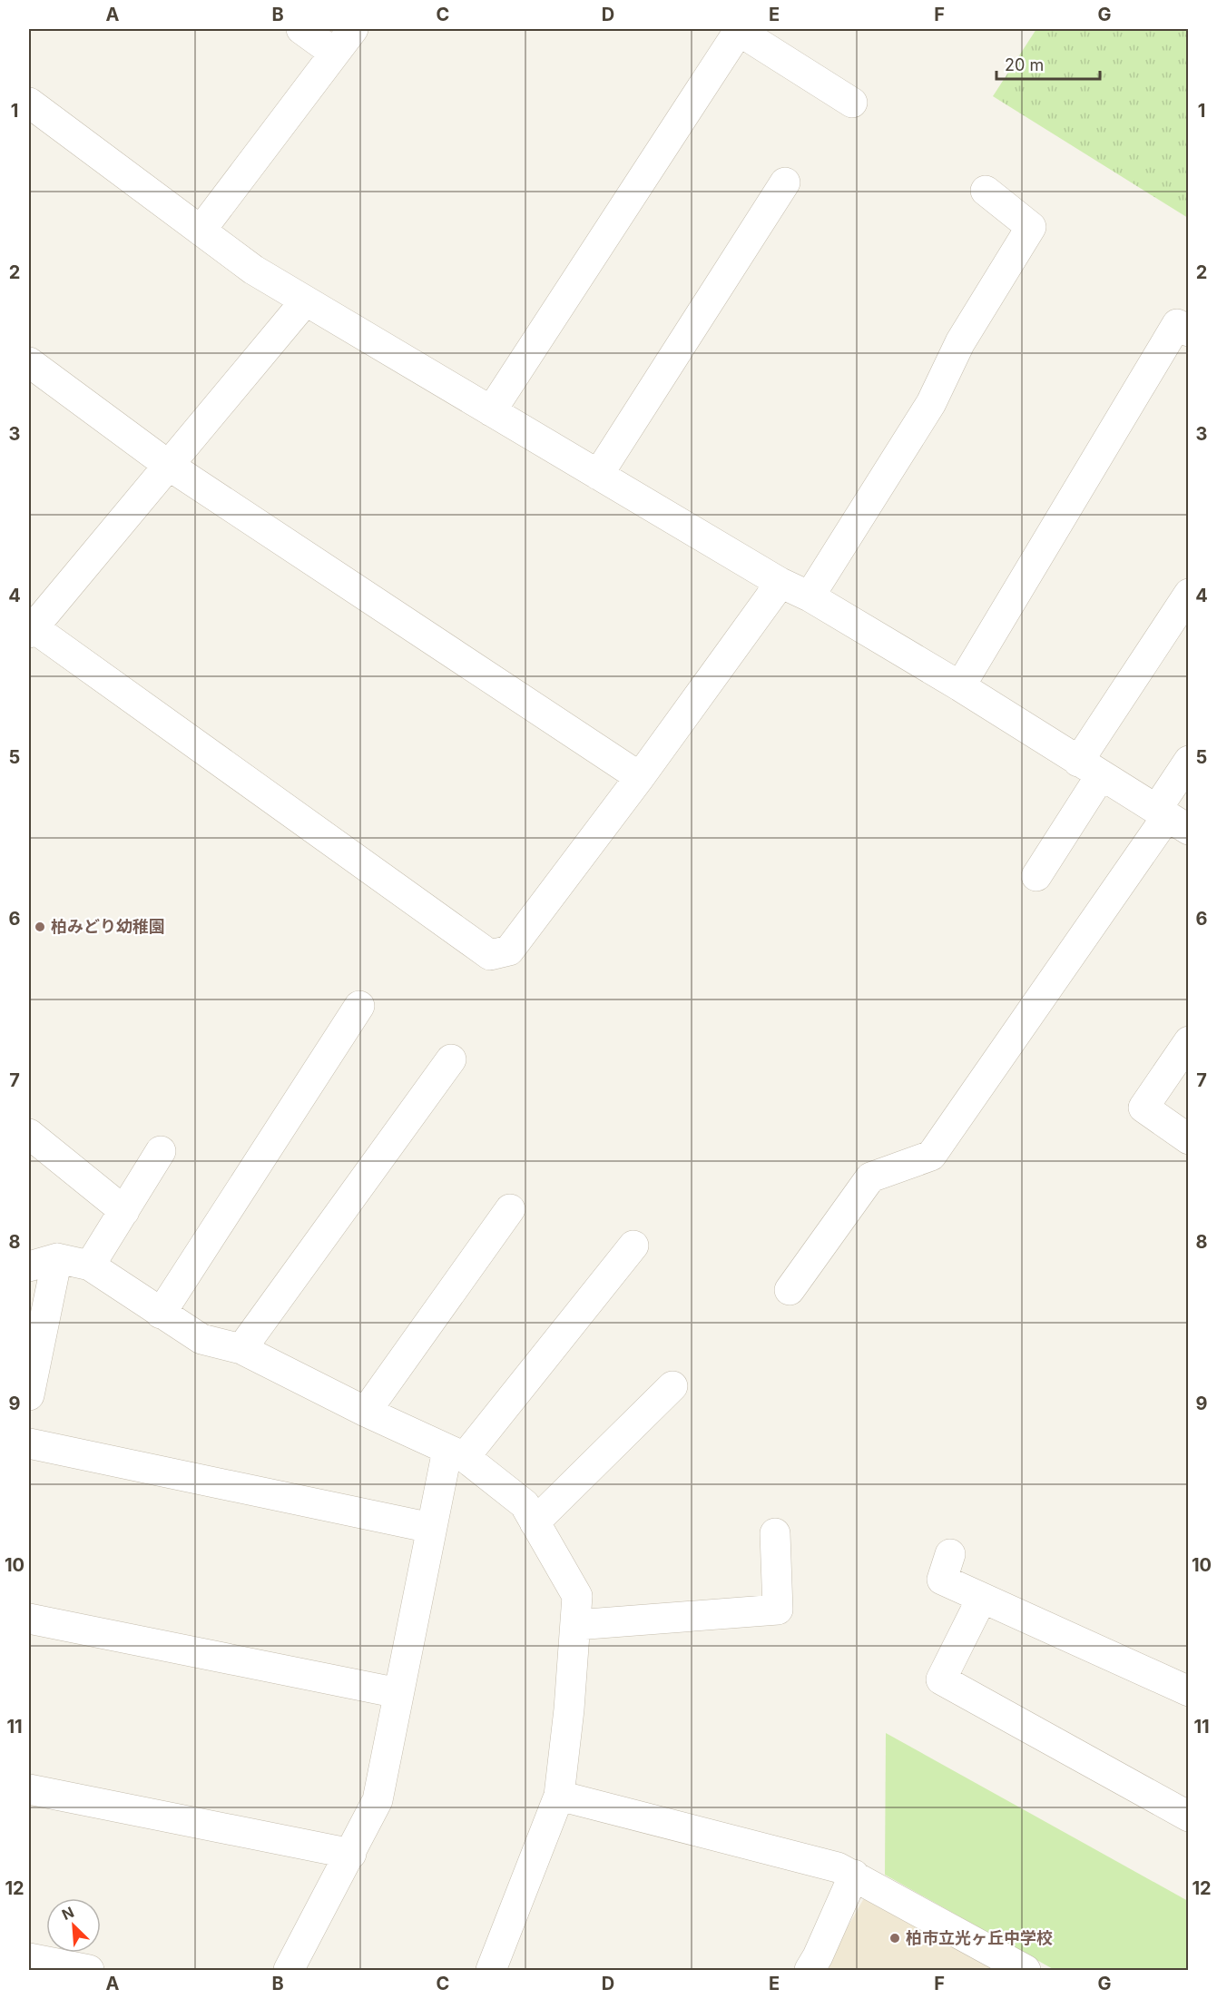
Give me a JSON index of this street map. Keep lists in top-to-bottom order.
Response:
{
  "places": ["柏みどり幼稚園", "柏市立光ヶ丘中学校"],
  "scale_bar": "20 m",
  "north": "top left",
  "grid": {
    "columns": [
      "A",
      "B",
      "C",
      "D",
      "E",
      "F",
      "G"
    ],
    "rows": [
      "1",
      "2",
      "3",
      "4",
      "5",
      "6",
      "7",
      "8",
      "9",
      "10",
      "11",
      "12"
    ]
  }
}
